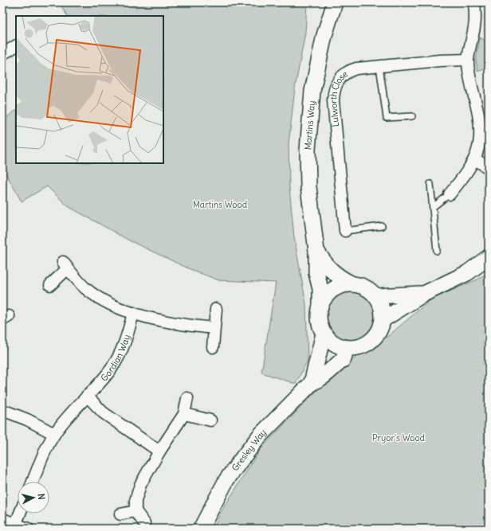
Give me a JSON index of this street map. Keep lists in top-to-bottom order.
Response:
{
  "streets": {
    "street": [
      "Lulworth Close",
      "Martins Way",
      "Gordian Way",
      "Gresley Way"
    ]
  },
  "crossings": [
    ["Martins Way", "Gresley Way"]
  ],
  "parks": ["Martins Wood", "Pryor's Wood"],
  "north": "right"
}
